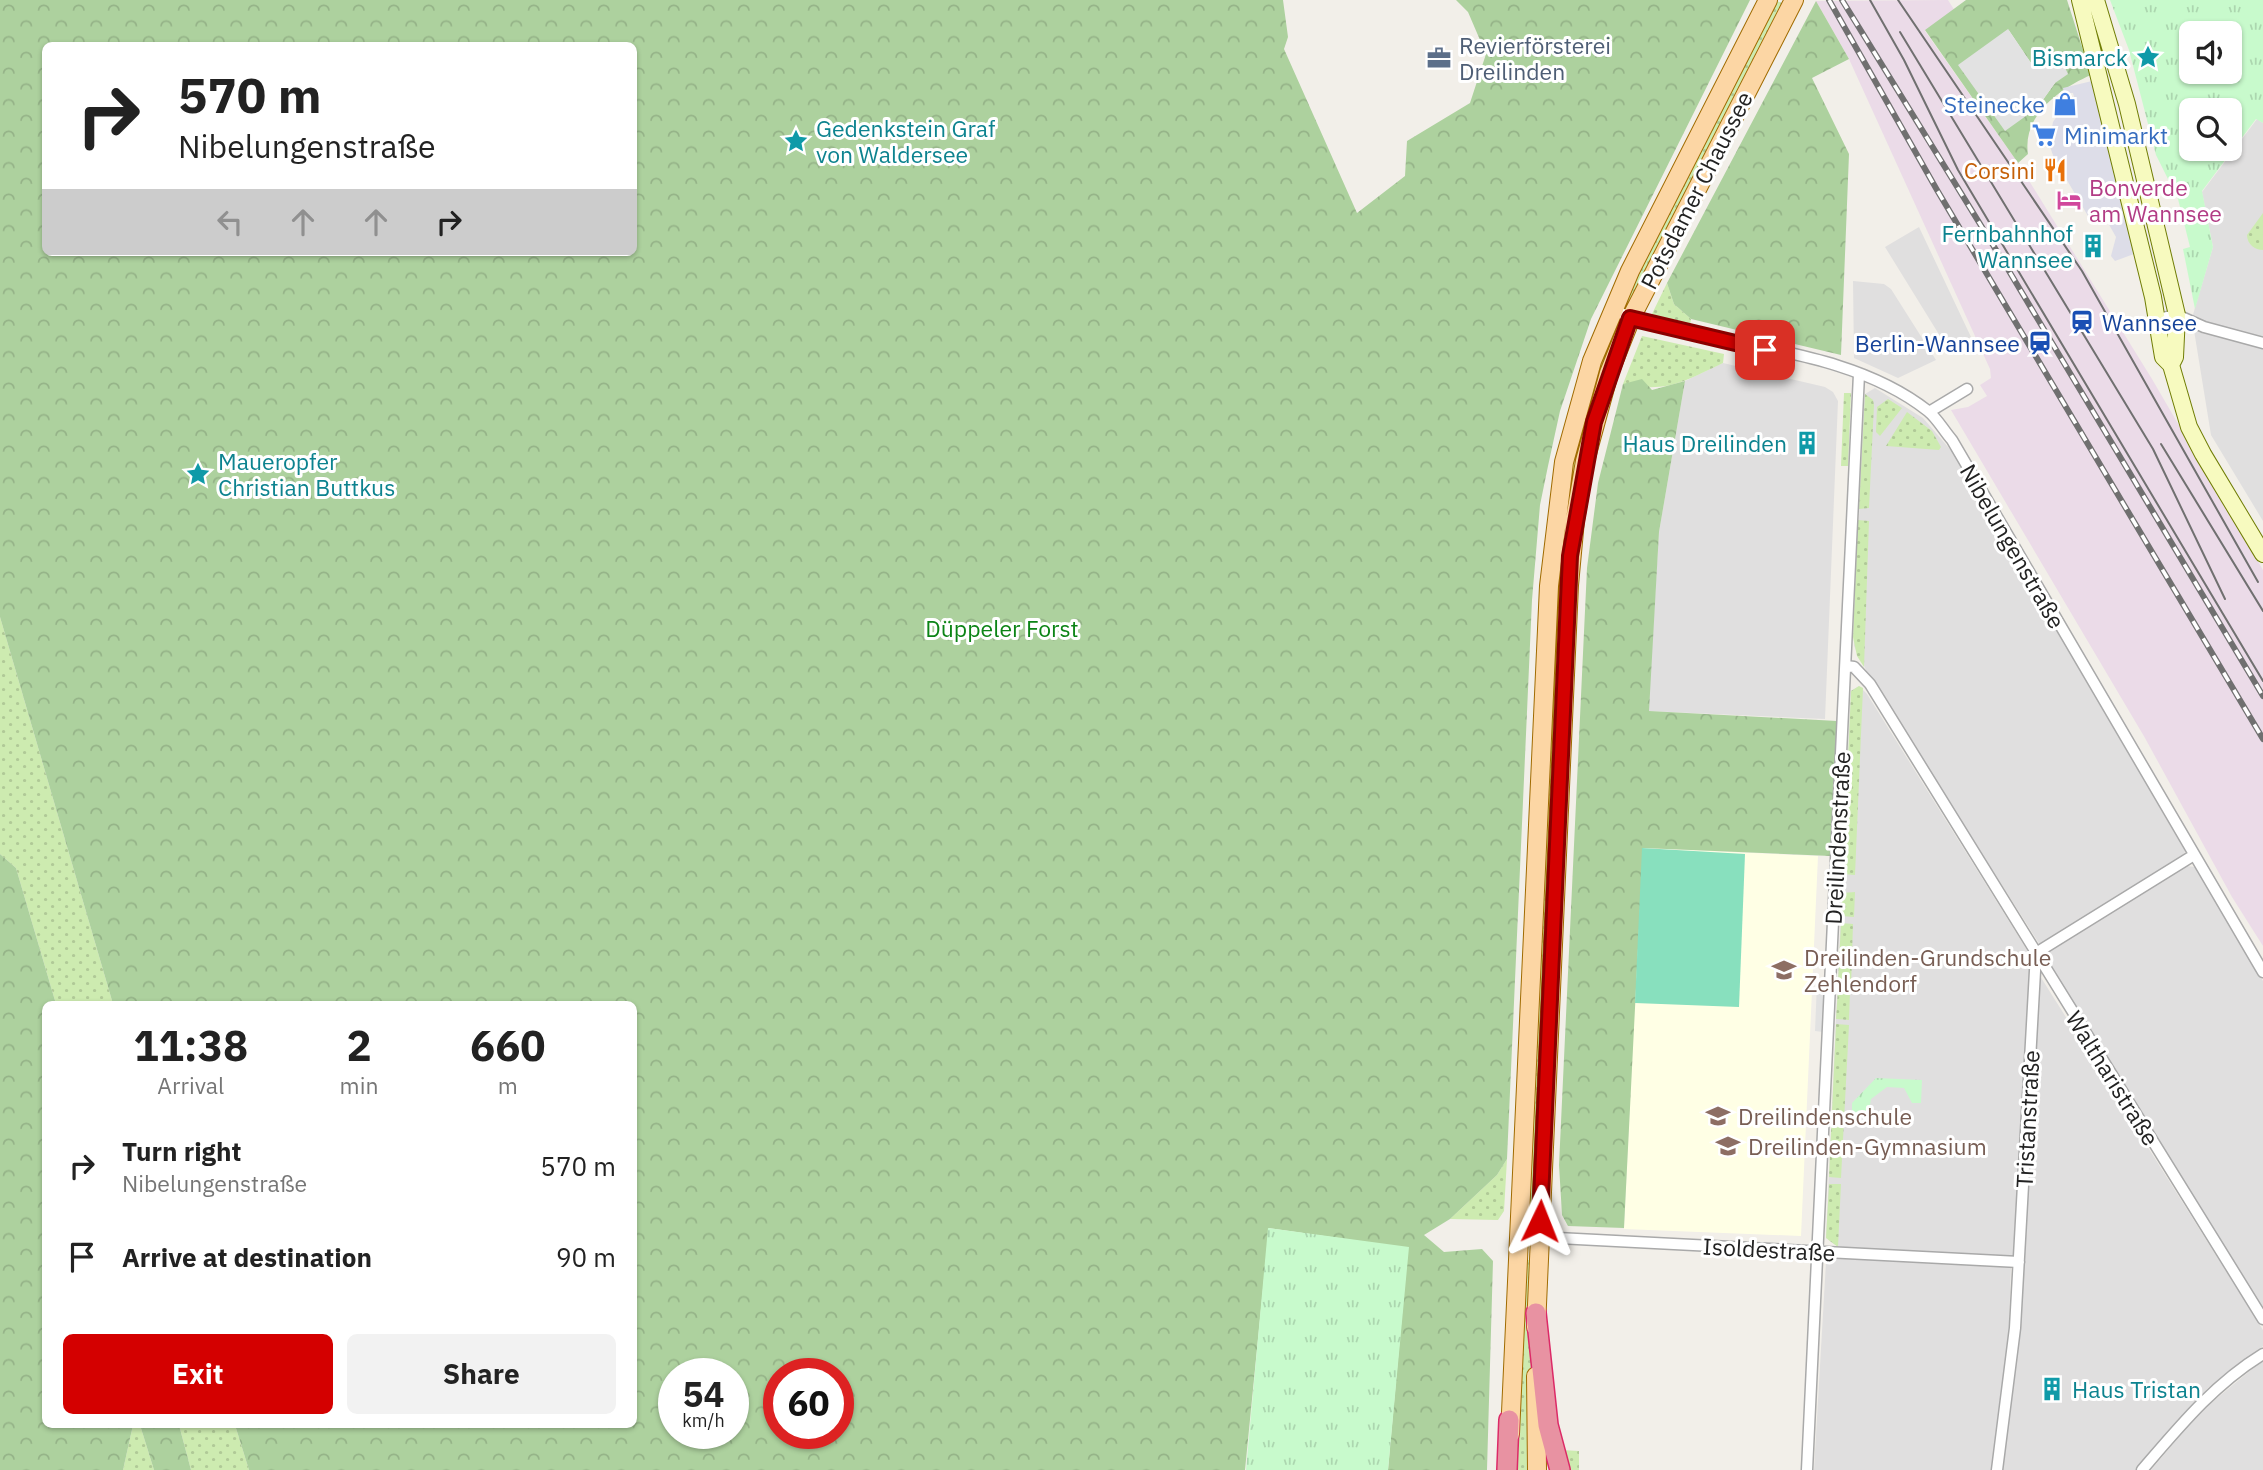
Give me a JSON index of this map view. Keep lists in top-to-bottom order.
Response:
{
  "streets": {
    "main road": ["Potsdamer Chaussee"],
    "street": [
      "Nibelungenstraße",
      "Dreilindenstraße",
      "Waltharistraße",
      "Tristanstraße",
      "Isoldestraße"
    ]
  },
  "crossings": [
    ["Potsdamer Chaussee", "Nibelungenstraße"],
    ["Potsdamer Chaussee", "Isoldestraße"],
    ["Nibelungenstraße", "Dreilindenstraße"],
    ["Dreilindenstraße", "Waltharistraße"],
    ["Dreilindenstraße", "Isoldestraße"],
    ["Waltharistraße", "Tristanstraße"],
    ["Tristanstraße", "Isoldestraße"]
  ],
  "parks": ["Düppeler Forst"],
  "places": {
    "place": ["Bismarck", "Gedenkstein Graf von Waldersee", "Maueropfer Christian Buttkus"],
    "office": ["Revierförsterei Dreilinden"],
    "shop": ["Steinecke"],
    "supermarket": ["Minimarkt"],
    "restaurant": ["Corsini"],
    "hotel": ["Bonverde am Wannsee"],
    "building": ["Fernbahnhof Wannsee", "Haus Dreilinden", "Haus Tristan"],
    "station": ["Wannsee", "Berlin-Wannsee"],
    "school or university": ["Dreilinden-Grundschule Zehlendorf", "Dreilindenschule", "Dreilinden-Gymnasium"]
  },
  "page": {
    "turn": ["570 m", "Nibelungenstraße"],
    "eta": [
      "11:38",
      "Arrival",
      "2",
      "min",
      "660",
      "m"
    ],
    "list": [
      {
        "name": "Turn right",
        "note": "Nibelungenstraße",
        "value": "570 m"
      },
      {
        "name": "Arrive at destination",
        "value": "90 m"
      }
    ],
    "buttons": ["Exit", "Share"],
    "speed": "54 km/h",
    "limit": "60"
  }
}
